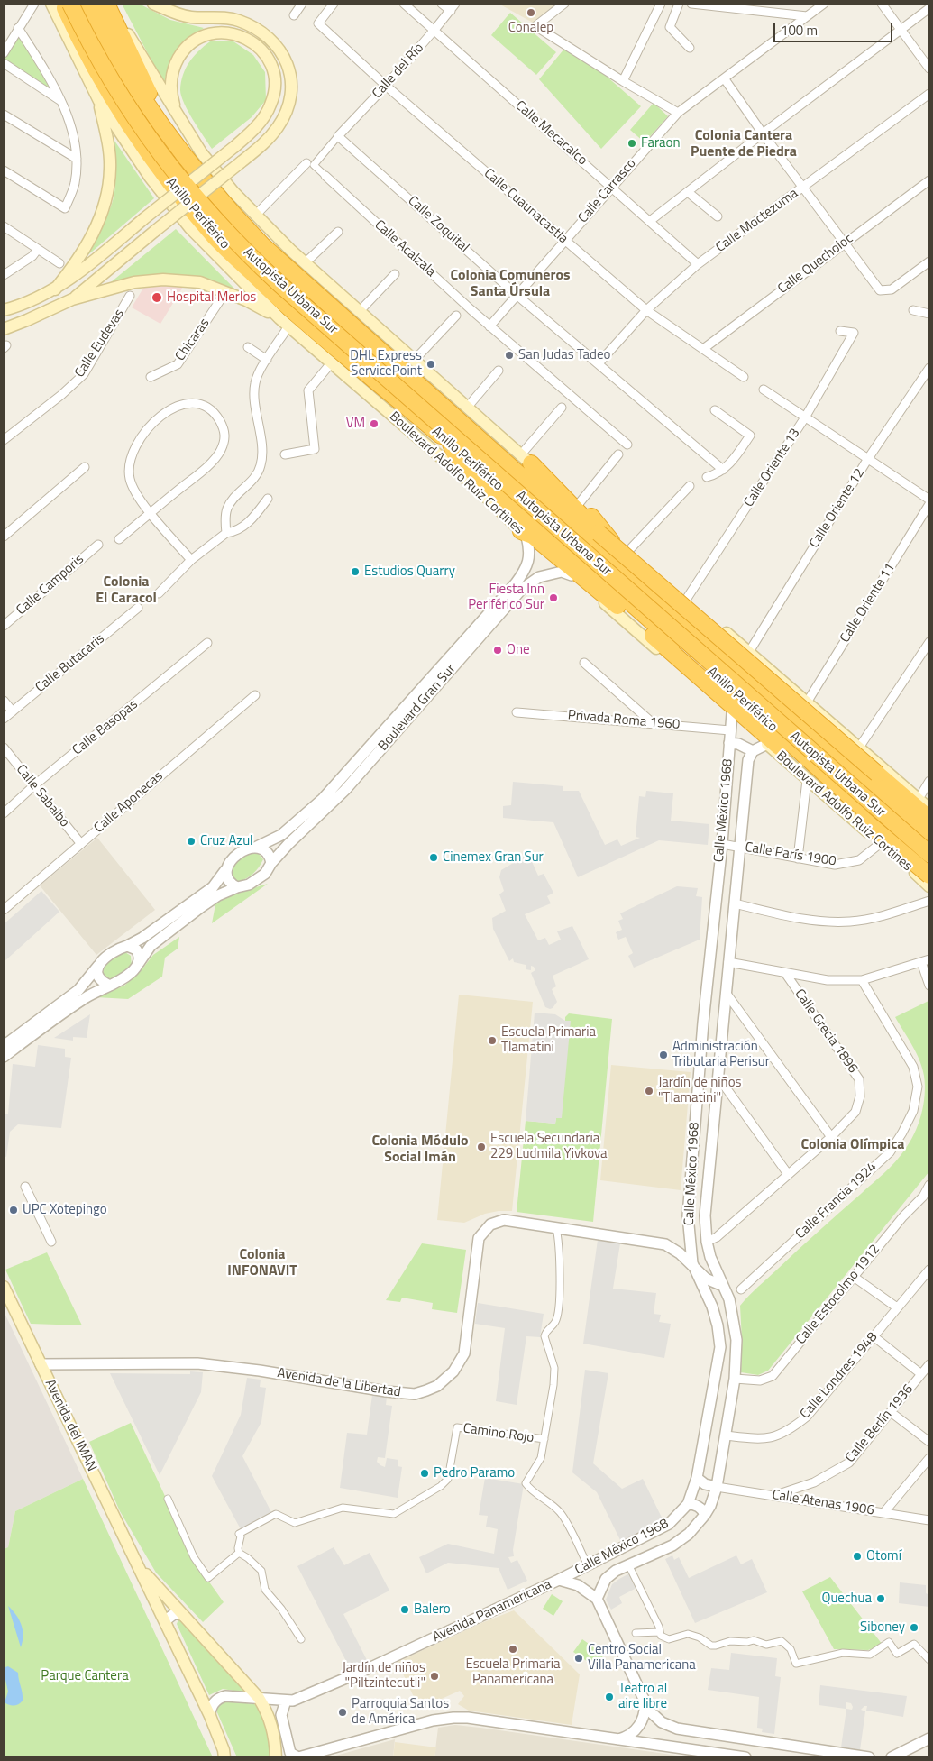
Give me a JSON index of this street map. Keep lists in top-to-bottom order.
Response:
{
  "streets": {
    "highway": ["Anillo Periférico", "Autopista Urbana Sur"],
    "main road": ["Boulevard Adolfo Ruiz Cortines", "Avenida del IMAN"],
    "street": [
      "Calle del Río",
      "Calle Mecacalco",
      "Calle Carrasco",
      "Calle Cuaunacastla",
      "Calle Moctezuma",
      "Calle Zoquital",
      "Calle Acalzala",
      "Calle Quecholoc",
      "Chicaras",
      "Calle Eudevas",
      "Calle Oriente 13",
      "Calle Oriente 12",
      "Calle Camporis",
      "Calle Oriente 11",
      "Calle Butacaris",
      "Boulevard Gran Sur",
      "Privada Roma 1960",
      "Calle Basopas",
      "Calle Sabaibo",
      "Calle Aponecas",
      "Calle México 1968",
      "Calle París 1900",
      "Calle Grecia 1896",
      "Calle Francia 1924",
      "Calle Estocolmo 1912",
      "Calle Londres 1948",
      "Avenida de la Libertad",
      "Calle Berlín 1936",
      "Camino Rojo",
      "Calle Atenas 1906",
      "Avenida Panamericana"
    ]
  },
  "crossings": [
    ["Calle del Río", "Calle Mecacalco"],
    ["Calle del Río", "Calle Cuaunacastla"],
    ["Calle del Río", "Calle Zoquital"],
    ["Calle Mecacalco", "Calle Carrasco"],
    ["Calle Mecacalco", "Calle Moctezuma"],
    ["Calle Carrasco", "Calle Cuaunacastla"],
    ["Calle Carrasco", "Calle Zoquital"],
    ["Calle Carrasco", "Calle Acalzala"],
    ["Calle Cuaunacastla", "Calle Moctezuma"],
    ["Calle Cuaunacastla", "Calle Quecholoc"],
    ["Calle Moctezuma", "Calle Zoquital"],
    ["Boulevard Adolfo Ruiz Cortines", "Boulevard Gran Sur"],
    ["Boulevard Adolfo Ruiz Cortines", "Calle México 1968"],
    ["Boulevard Adolfo Ruiz Cortines", "Calle París 1900"],
    ["Privada Roma 1960", "Calle México 1968"],
    ["Calle Basopas", "Calle Sabaibo"],
    ["Calle Sabaibo", "Calle Aponecas"],
    ["Calle México 1968", "Calle París 1900"],
    ["Calle México 1968", "Calle Grecia 1896"],
    ["Calle México 1968", "Calle Estocolmo 1912"],
    ["Calle México 1968", "Calle Londres 1948"],
    ["Calle México 1968", "Avenida de la Libertad"],
    ["Calle México 1968", "Camino Rojo"],
    ["Calle México 1968", "Calle Atenas 1906"],
    ["Calle México 1968", "Avenida Panamericana"],
    ["Avenida de la Libertad", "Avenida del IMAN"],
    ["Avenida de la Libertad", "Camino Rojo"],
    ["Calle Berlín 1936", "Calle Atenas 1906"],
    ["Avenida del IMAN", "Avenida Panamericana"]
  ],
  "districts": [
    "Colonia Cantera Puente de Piedra",
    "Colonia Comuneros Santa Úrsula",
    "Colonia El Caracol",
    "Colonia Módulo Social Imán",
    "Colonia Olímpica",
    "Colonia INFONAVIT"
  ],
  "parks": ["Parque Cantera"],
  "places": [
    "Conalep",
    "Faraon",
    "Hospital Merlos",
    "San Judas Tadeo",
    "DHL Express ServicePoint",
    "VM",
    "Estudios Quarry",
    "Fiesta Inn Periférico Sur",
    "One",
    "Cruz Azul",
    "Cinemex Gran Sur",
    "Escuela Primaria Tlamatini",
    "Administración Tributaria Perisur",
    "Jardín de niños \"Tlamatini\"",
    "Escuela Secundaria 229 Ludmila Yivkova",
    "UPC Xotepingo",
    "Pedro Paramo",
    "Otomí",
    "Quechua",
    "Balero",
    "Siboney",
    "Escuela Primaria Panamericana",
    "Centro Social Villa Panamericana",
    "Jardín de niños \"Piltzintecutli\"",
    "Teatro al aire libre",
    "Parroquia Santos de América"
  ],
  "scale_bar": "100 m"
}
